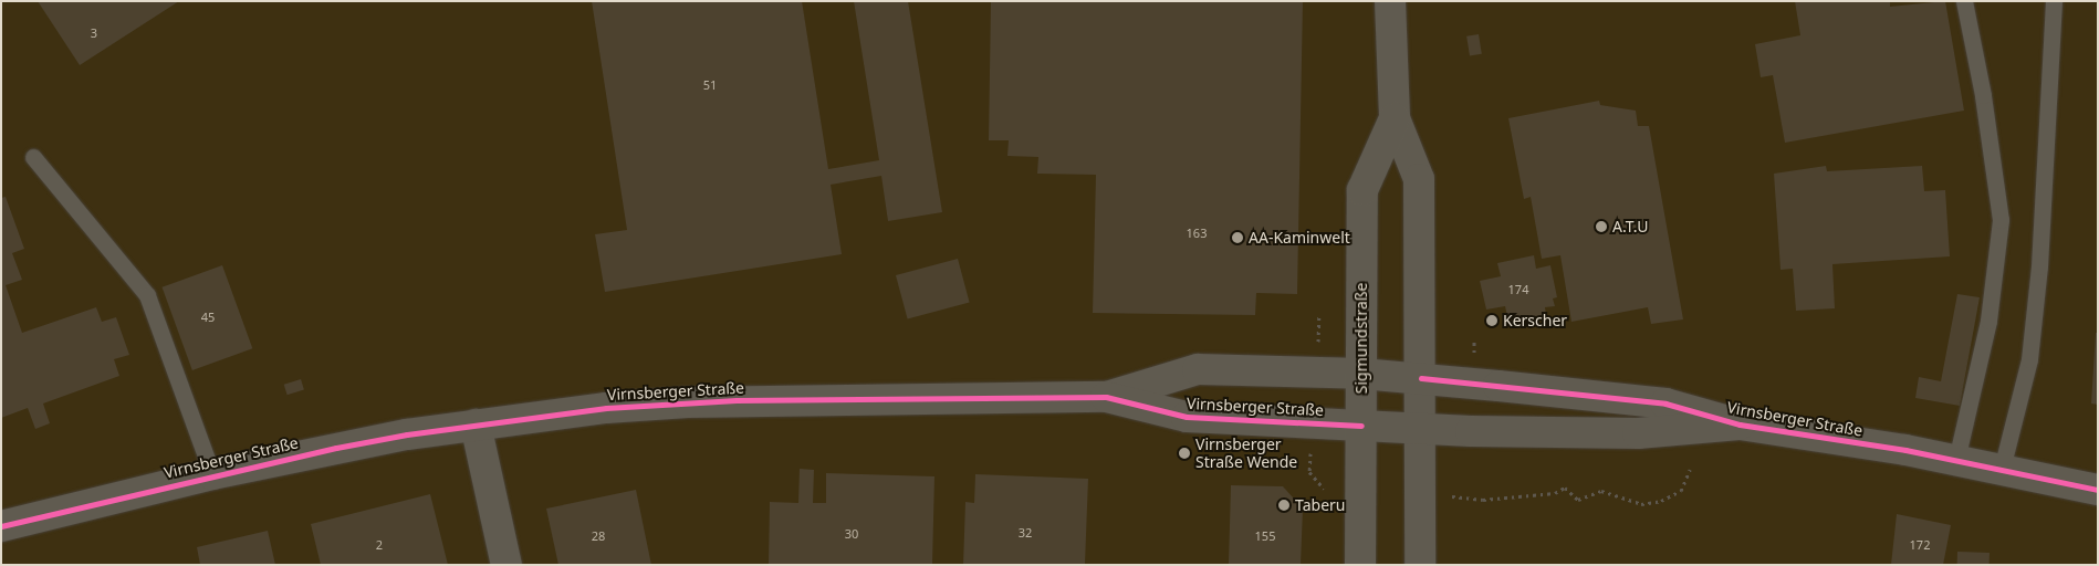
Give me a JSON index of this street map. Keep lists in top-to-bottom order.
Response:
{
  "streets": {
    "main road": ["Sigmundstraße", "Virnsberger Straße"]
  },
  "crossings": [
    ["Sigmundstraße", "Virnsberger Straße"]
  ],
  "places": [
    "A.T.U",
    "AA-Kaminwelt",
    "Kerscher",
    "Virnsberger Straße Wende",
    "Taberu"
  ],
  "house_numbers": [
    "3",
    "51",
    "163",
    "174",
    "45",
    "32",
    "30",
    "28",
    "155",
    "2",
    "172"
  ]
}
